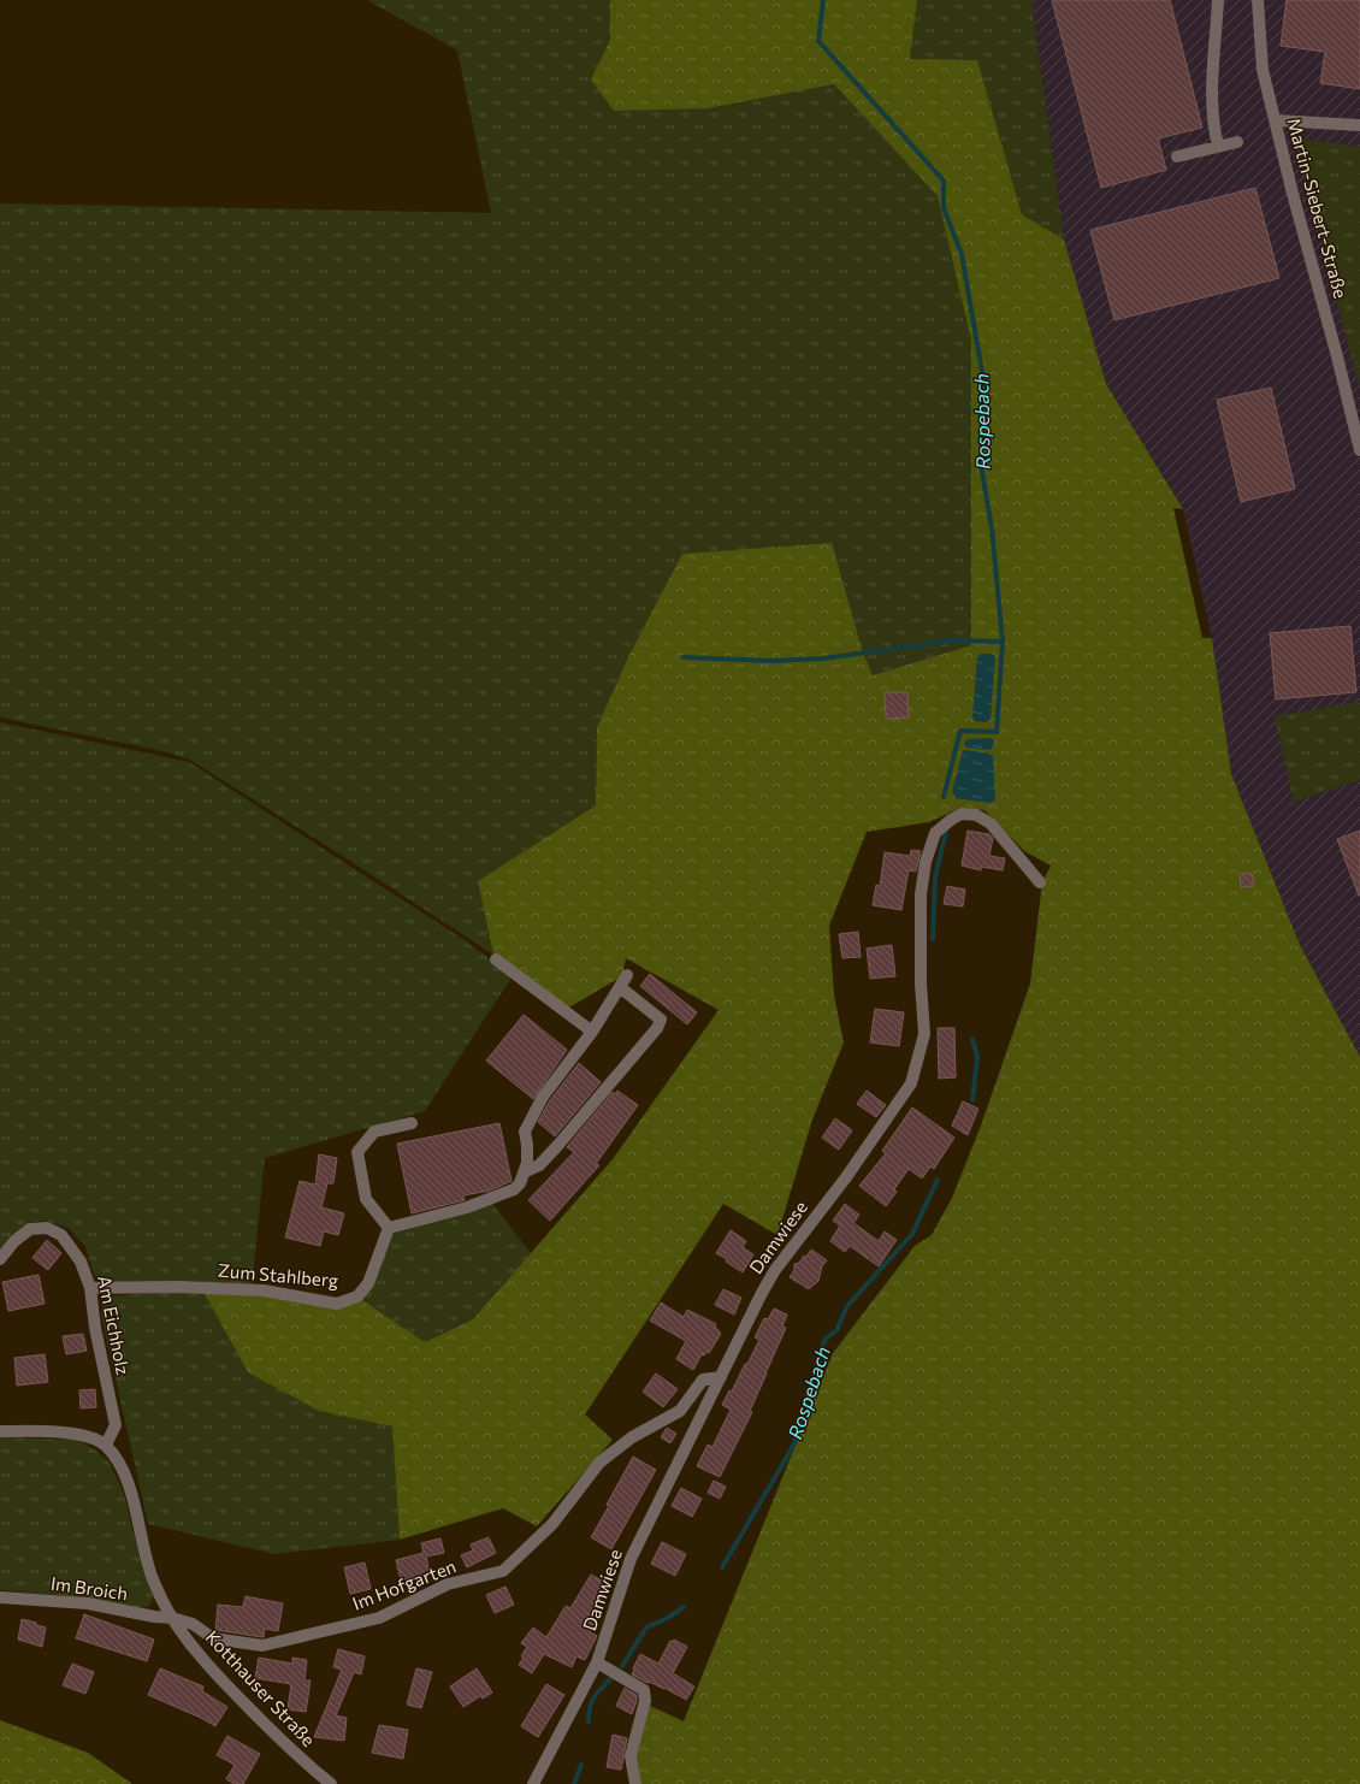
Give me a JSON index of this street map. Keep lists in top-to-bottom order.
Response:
{
  "streets": {
    "street": [
      "Martin-Siebert-Straße",
      "Damwiese",
      "Zum Stahlberg",
      "Am Eichholz",
      "Im Hofgarten",
      "Im Broich",
      "Kotthauser Straße"
    ]
  },
  "crossings": [
    ["Damwiese", "Im Hofgarten"],
    ["Zum Stahlberg", "Am Eichholz"],
    ["Am Eichholz", "Kotthauser Straße"],
    ["Im Hofgarten", "Im Broich"],
    ["Im Hofgarten", "Kotthauser Straße"],
    ["Im Broich", "Kotthauser Straße"]
  ],
  "water": ["Rospebach"]
}
